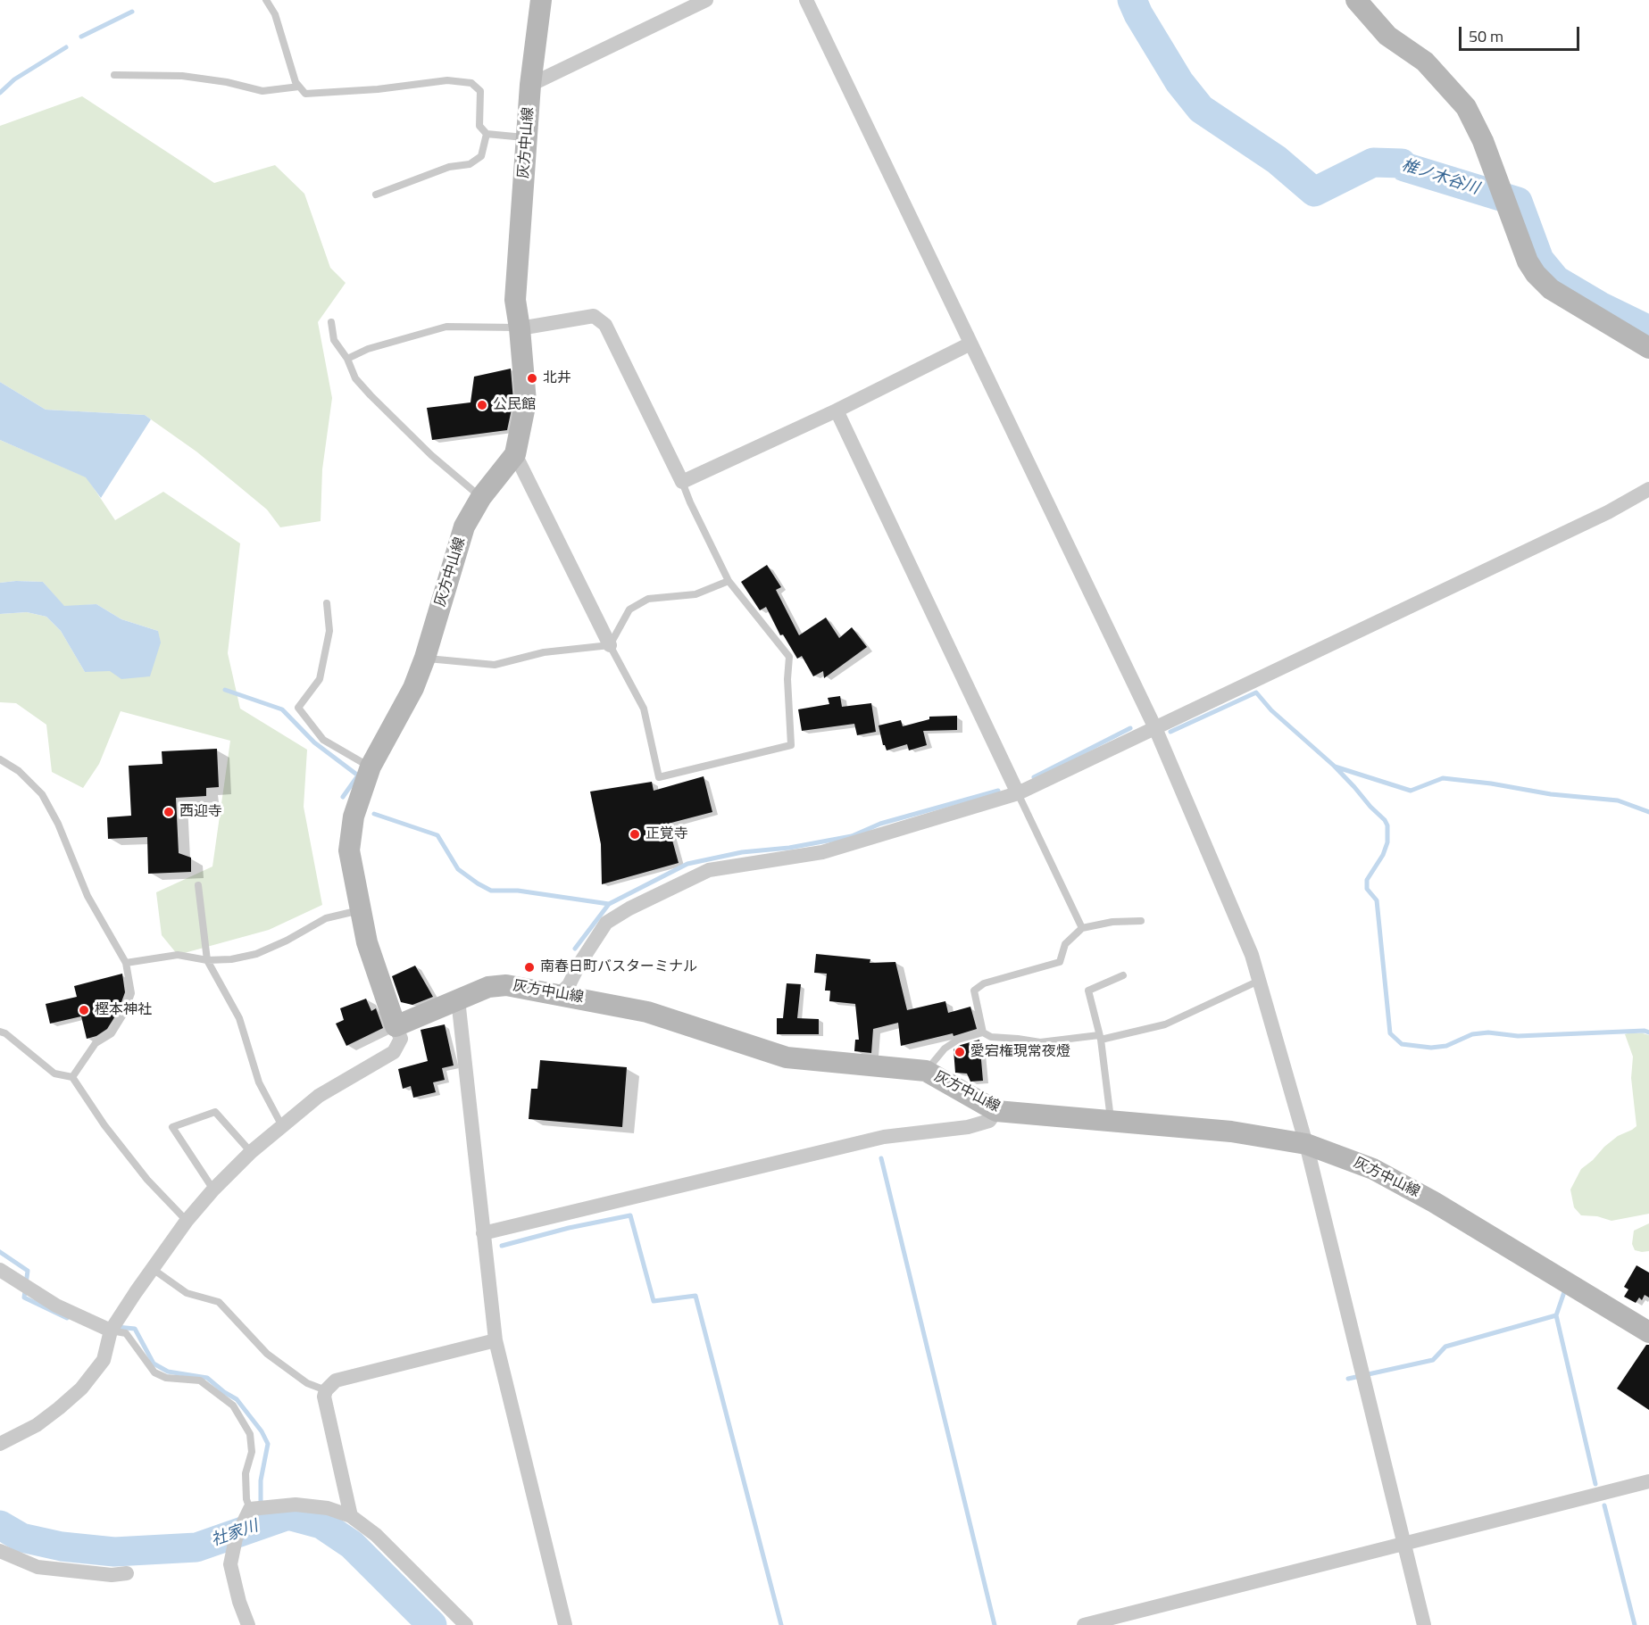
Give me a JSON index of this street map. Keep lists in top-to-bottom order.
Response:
{
  "streets": {
    "main road": ["灰方中山線"]
  },
  "water": ["椎ノ木谷川", "社家川"],
  "places": [
    "北井",
    "公民館",
    "西迎寺",
    "正覚寺",
    "南春日町バスターミナル",
    "樫本神社",
    "愛宕権現常夜燈"
  ],
  "scale_bar": "50 m"
}
